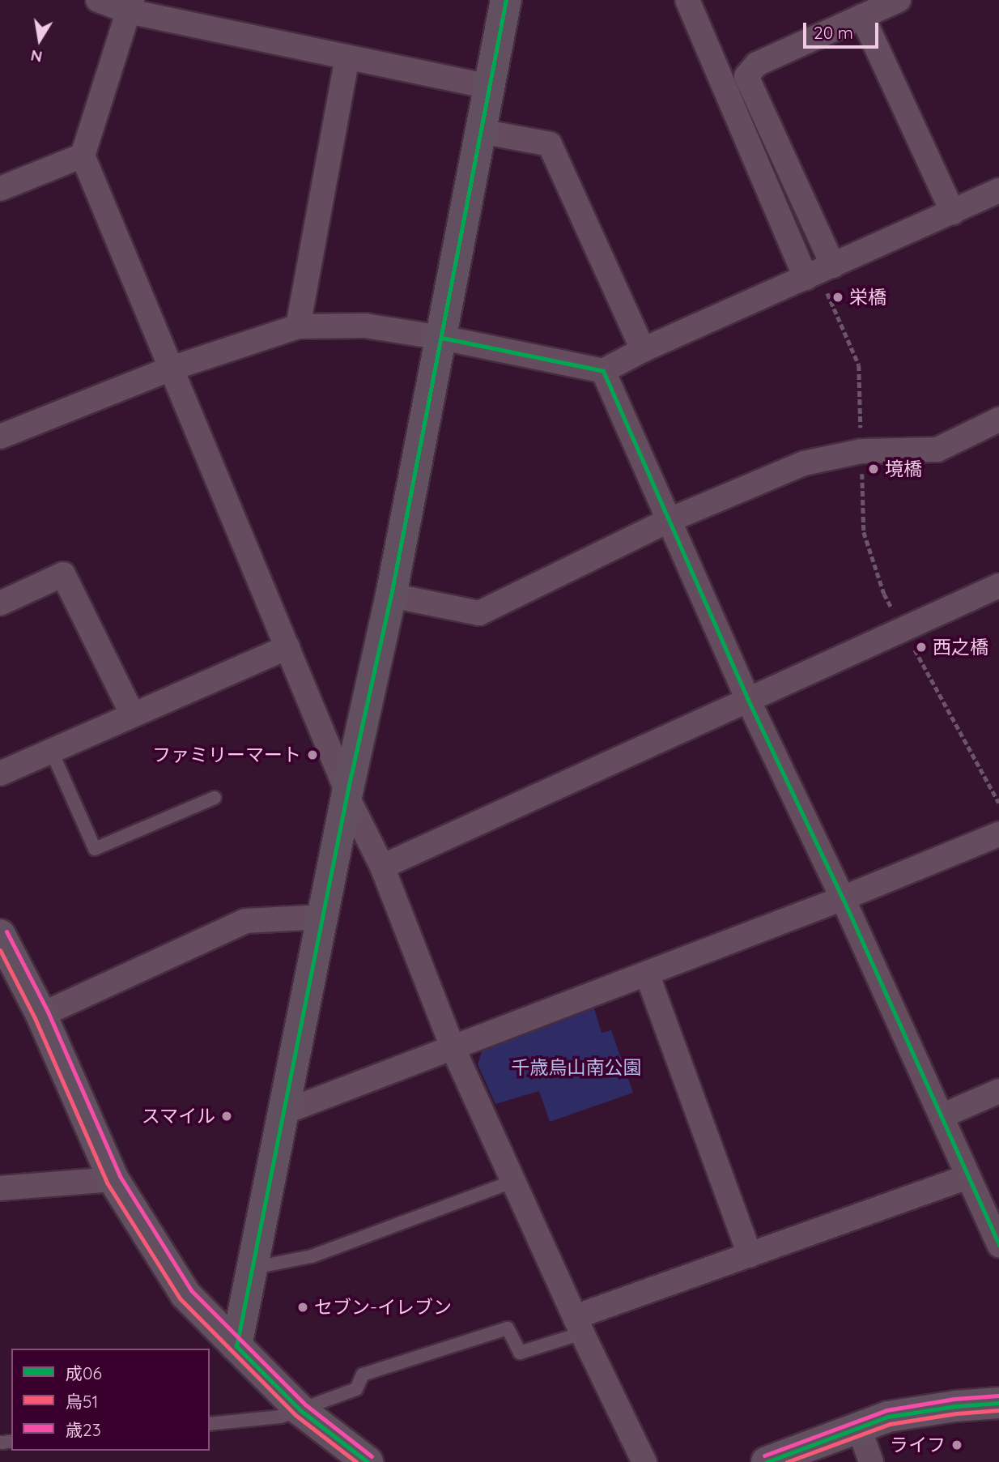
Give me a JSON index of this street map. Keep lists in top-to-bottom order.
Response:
{
  "parks": ["千歳烏山南公園"],
  "places": [
    "栄橋",
    "境橋",
    "西之橋",
    "ファミリーマート",
    "スマイル",
    "セブン-イレブン",
    "ライフ"
  ],
  "lines": ["transit line 成06", "transit line 歳23", "transit line 烏51"],
  "legend": ["成06", "烏51", "歳23"],
  "scale_bar": "20 m",
  "north": "bottom"
}
